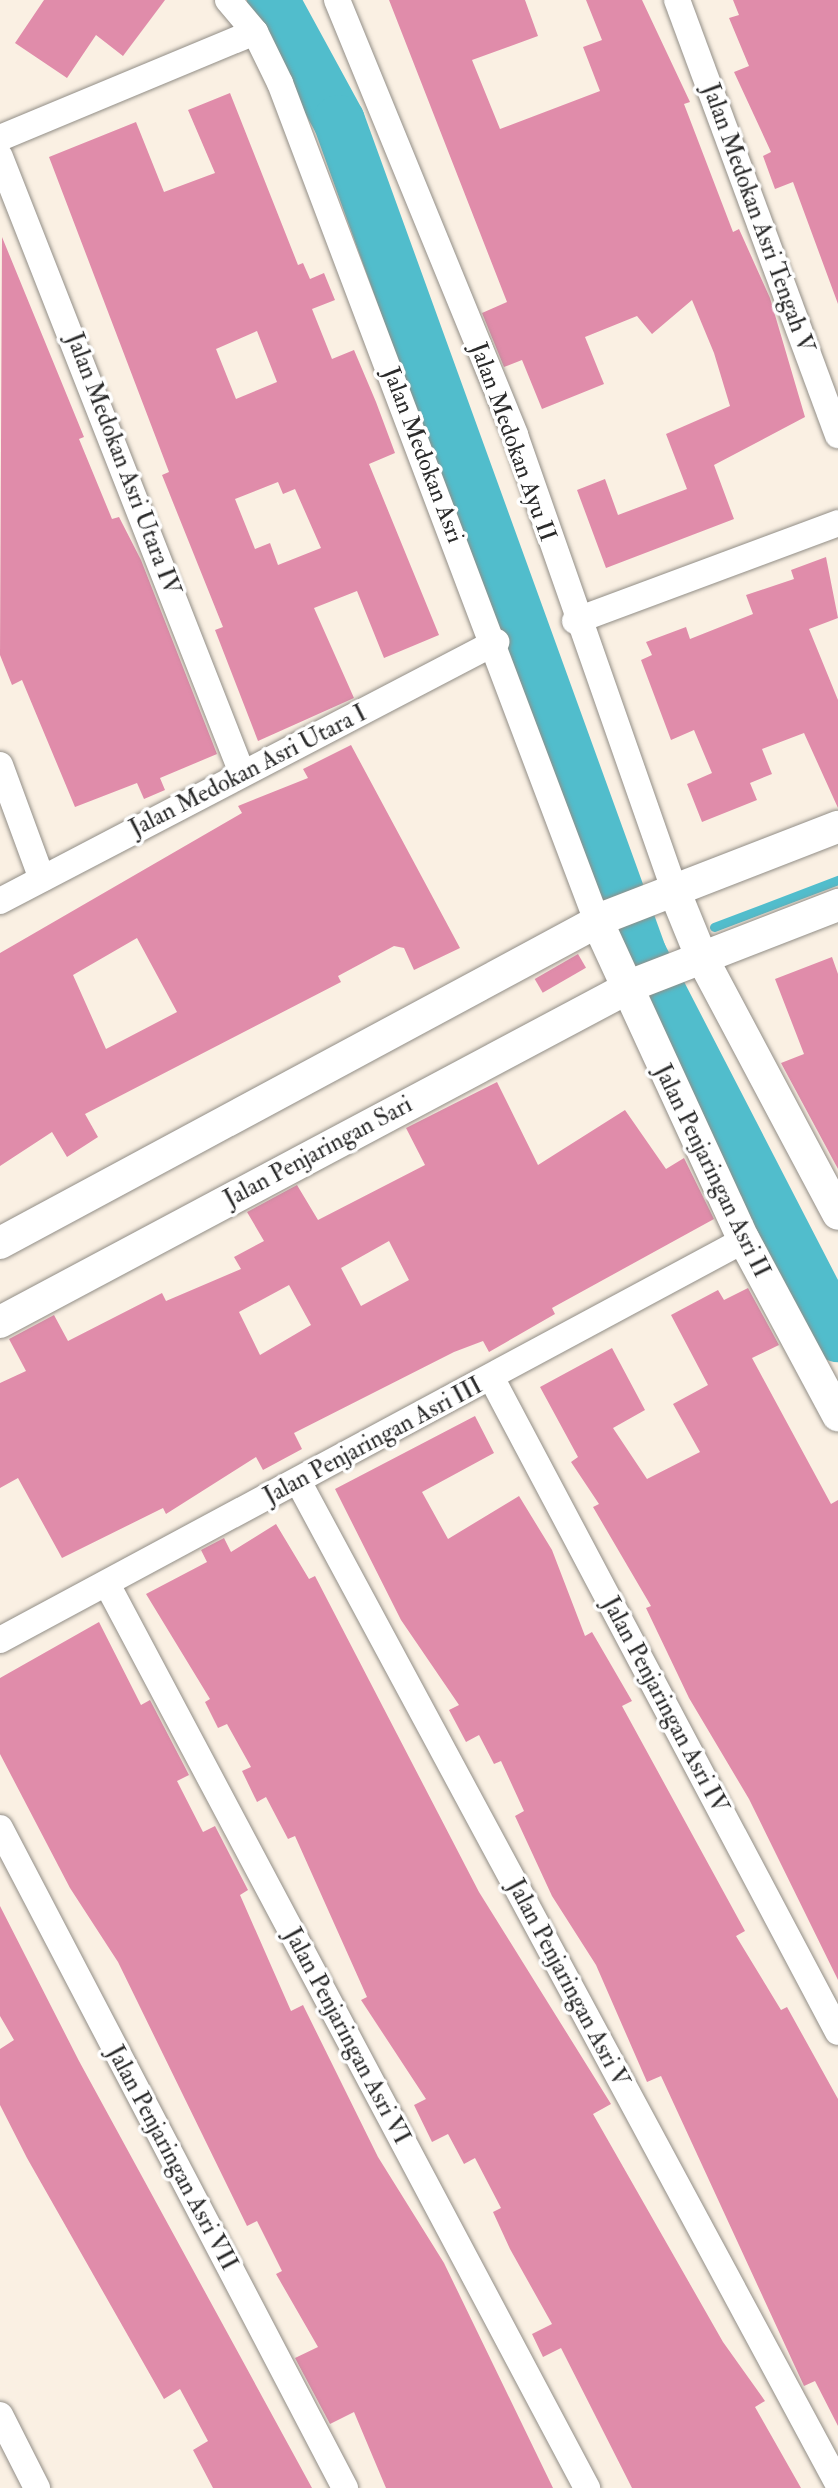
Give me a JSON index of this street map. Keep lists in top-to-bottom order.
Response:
{
  "streets": {
    "street": [
      "Jalan Medokan Asri Tengah V",
      "Jalan Medokan Ayu II",
      "Jalan Medokan Asri",
      "Jalan Medokan Asri Utara IV",
      "Jalan Medokan Asri Utara I",
      "Jalan Penjaringan Sari",
      "Jalan Penjaringan Asri II",
      "Jalan Penjaringan Asri III",
      "Jalan Penjaringan Asri IV",
      "Jalan Penjaringan Asri V",
      "Jalan Penjaringan Asri VI",
      "Jalan Penjaringan Asri VII"
    ]
  },
  "crossings": [
    ["Jalan Medokan Asri", "Jalan Medokan Asri Utara I"],
    ["Jalan Medokan Asri", "Jalan Penjaringan Asri II"],
    ["Jalan Medokan Asri Utara IV", "Jalan Medokan Asri Utara I"],
    ["Jalan Penjaringan Sari", "Jalan Penjaringan Asri II"],
    ["Jalan Penjaringan Asri II", "Jalan Penjaringan Asri III"],
    ["Jalan Penjaringan Asri III", "Jalan Penjaringan Asri IV"],
    ["Jalan Penjaringan Asri III", "Jalan Penjaringan Asri V"],
    ["Jalan Penjaringan Asri III", "Jalan Penjaringan Asri VI"]
  ]
}
